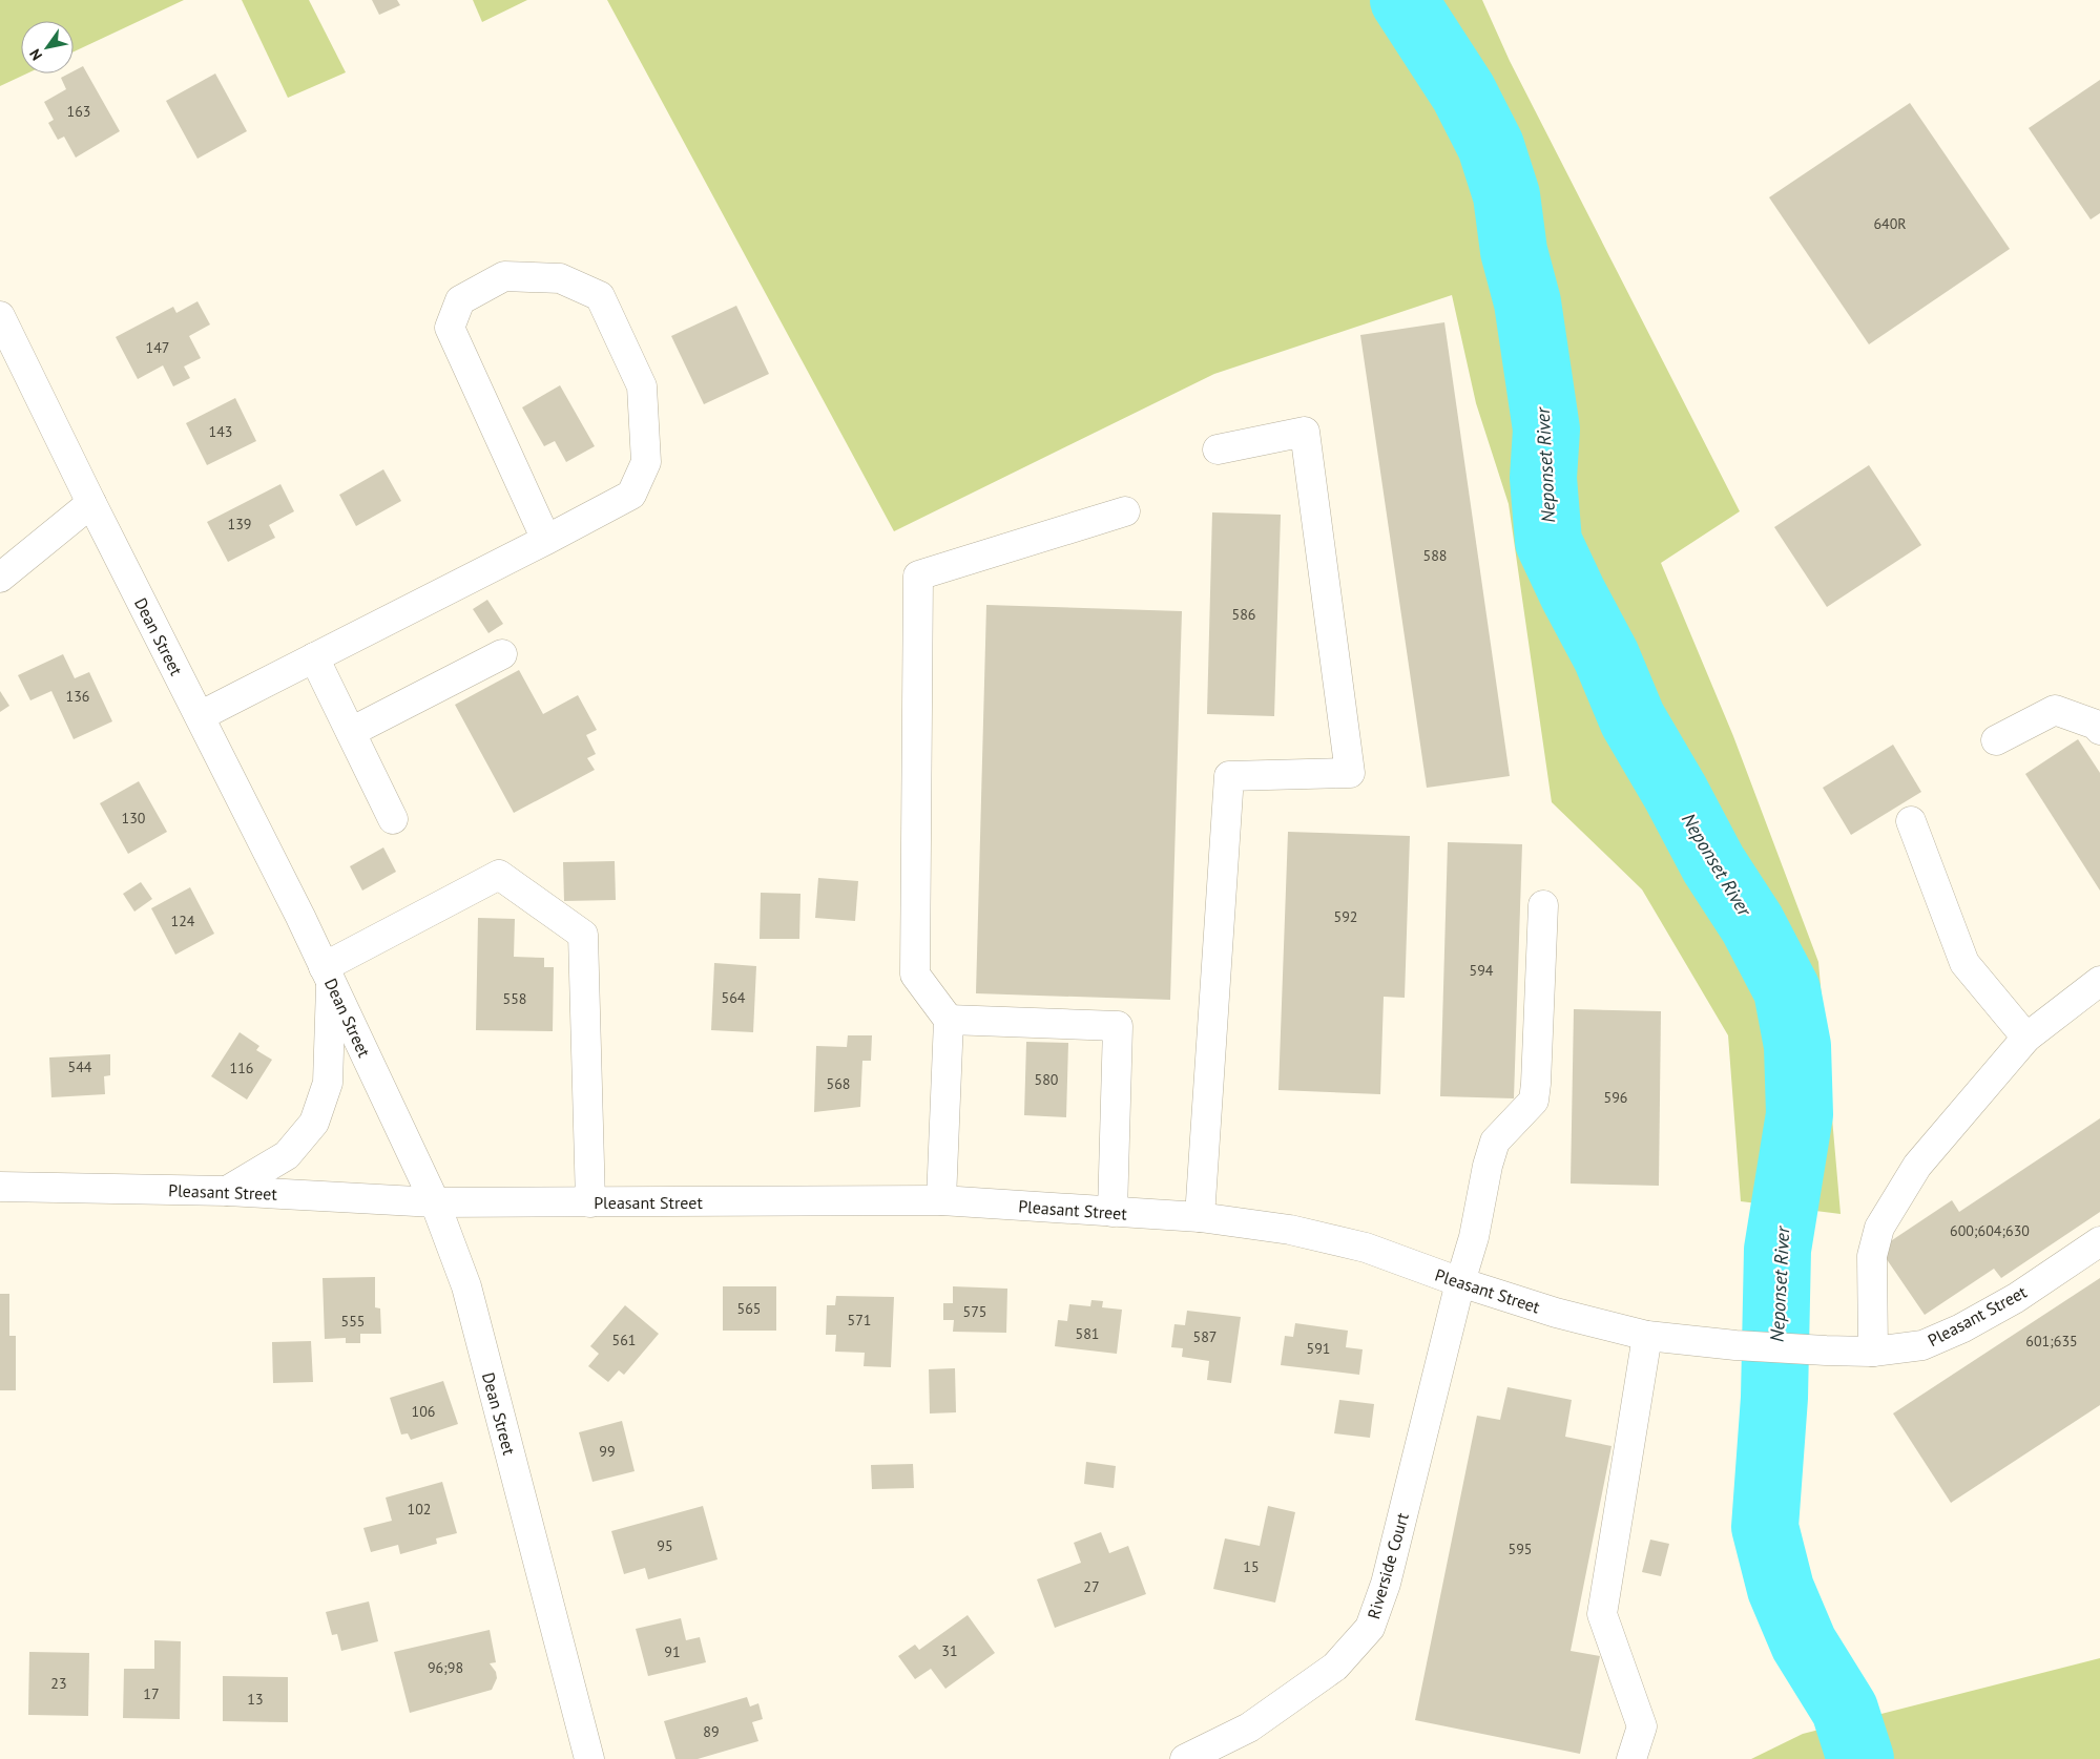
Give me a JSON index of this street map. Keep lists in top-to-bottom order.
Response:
{
  "streets": {
    "street": ["Dean Street", "Pleasant Street", "Riverside Court"]
  },
  "crossings": [
    ["Dean Street", "Pleasant Street"],
    ["Pleasant Street", "Riverside Court"]
  ],
  "water": ["Neponset River"],
  "house_numbers": [
    "163",
    "640R",
    "147",
    "143",
    "139",
    "588",
    "586",
    "136",
    "130",
    "592",
    "124",
    "594",
    "564",
    "558",
    "544",
    "116",
    "580",
    "568",
    "596",
    "600;604;630",
    "565",
    "575",
    "571",
    "555",
    "581",
    "587",
    "561",
    "601;635",
    "591",
    "106",
    "99",
    "102",
    "95",
    "595",
    "15",
    "27",
    "31",
    "91",
    "96;98",
    "23",
    "17",
    "13",
    "89"
  ],
  "north": "bottom left"
}
